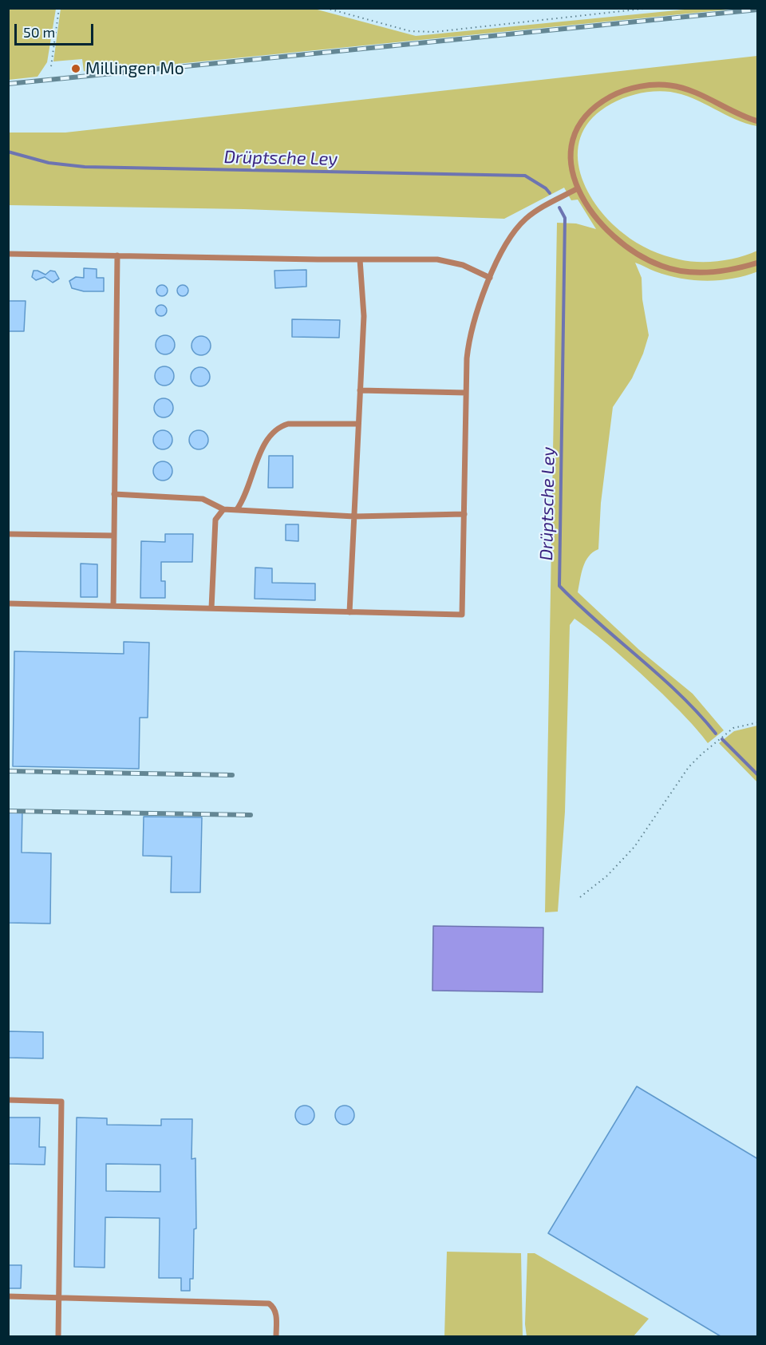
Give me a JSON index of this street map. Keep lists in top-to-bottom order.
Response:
{
  "water": ["Drüptsche Ley"],
  "places": ["Millingen Mo"],
  "scale_bar": "50 m"
}
